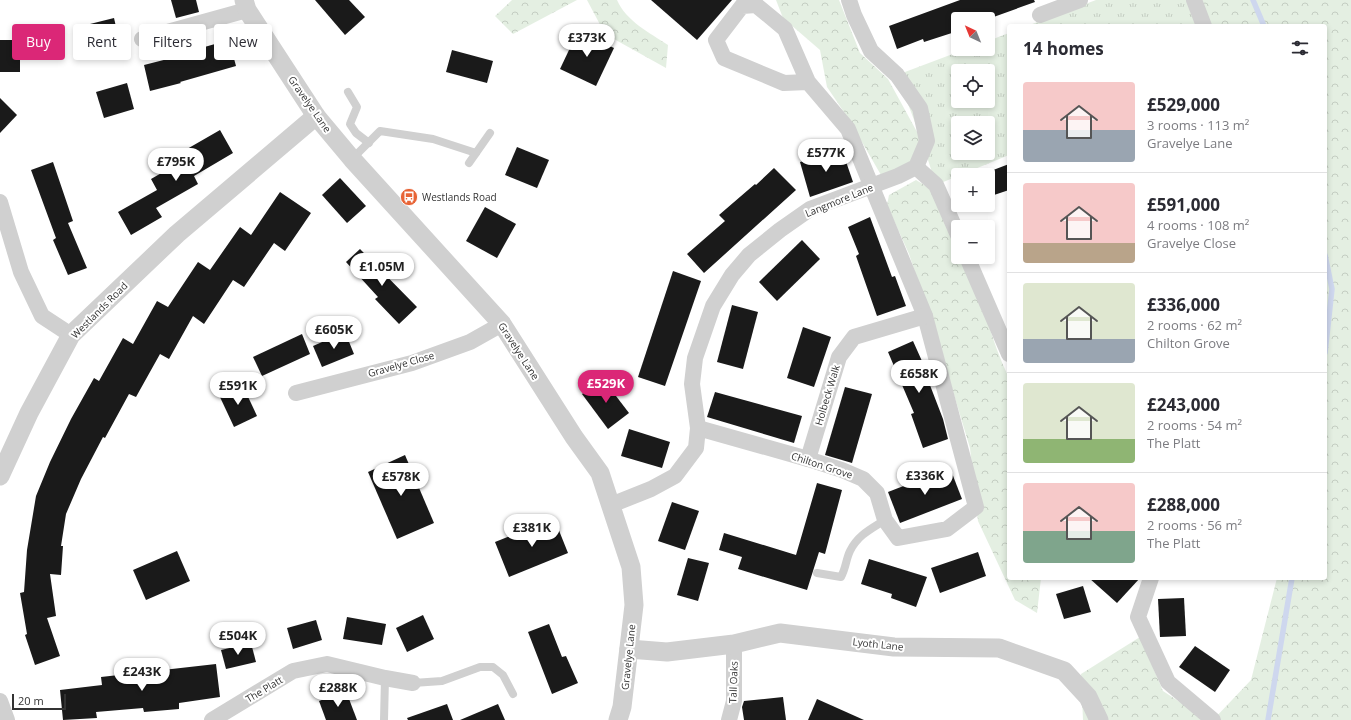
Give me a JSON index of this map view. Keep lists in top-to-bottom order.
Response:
{
  "streets": {
    "street": [
      "Gravelye Lane",
      "Langmore Lane",
      "Westlands Road",
      "Gravelye Close",
      "Holbeck Walk",
      "Chilton Grove",
      "Lyoth Lane",
      "Tall Oaks",
      "The Platt"
    ]
  },
  "crossings": [
    ["Gravelye Lane", "Langmore Lane"],
    ["Gravelye Lane", "Westlands Road"],
    ["Gravelye Lane", "Gravelye Close"],
    ["Gravelye Lane", "Lyoth Lane"],
    ["Langmore Lane", "Chilton Grove"],
    ["Holbeck Walk", "Chilton Grove"],
    ["Lyoth Lane", "Tall Oaks"]
  ],
  "places": {
    "bus stop": ["Westlands Road"]
  },
  "scale_bar": "20 m",
  "north": "top left",
  "page": {
    "map_buttons": ["+", "−"],
    "price": [
      "£373K",
      "£577K",
      "£795K",
      "£1.05M",
      "£605K",
      "£658K",
      "£529K",
      "£591K",
      "£336K",
      "£578K",
      "£381K",
      "£504K",
      "£243K",
      "£288K"
    ],
    "chip": [
      "Buy",
      "Rent",
      "Filters",
      "New"
    ],
    "heading": "14 homes",
    "list": [
      {
        "name": "£529,000",
        "note": "3 rooms · 113 m² · Gravelye Lane"
      },
      {
        "name": "£591,000",
        "note": "4 rooms · 108 m² · Gravelye Close"
      },
      {
        "name": "£336,000",
        "note": "2 rooms · 62 m² · Chilton Grove"
      },
      {
        "name": "£243,000",
        "note": "2 rooms · 54 m² · The Platt"
      },
      {
        "name": "£288,000",
        "note": "2 rooms · 56 m² · The Platt"
      }
    ],
    "scale": "20 m"
  }
}
